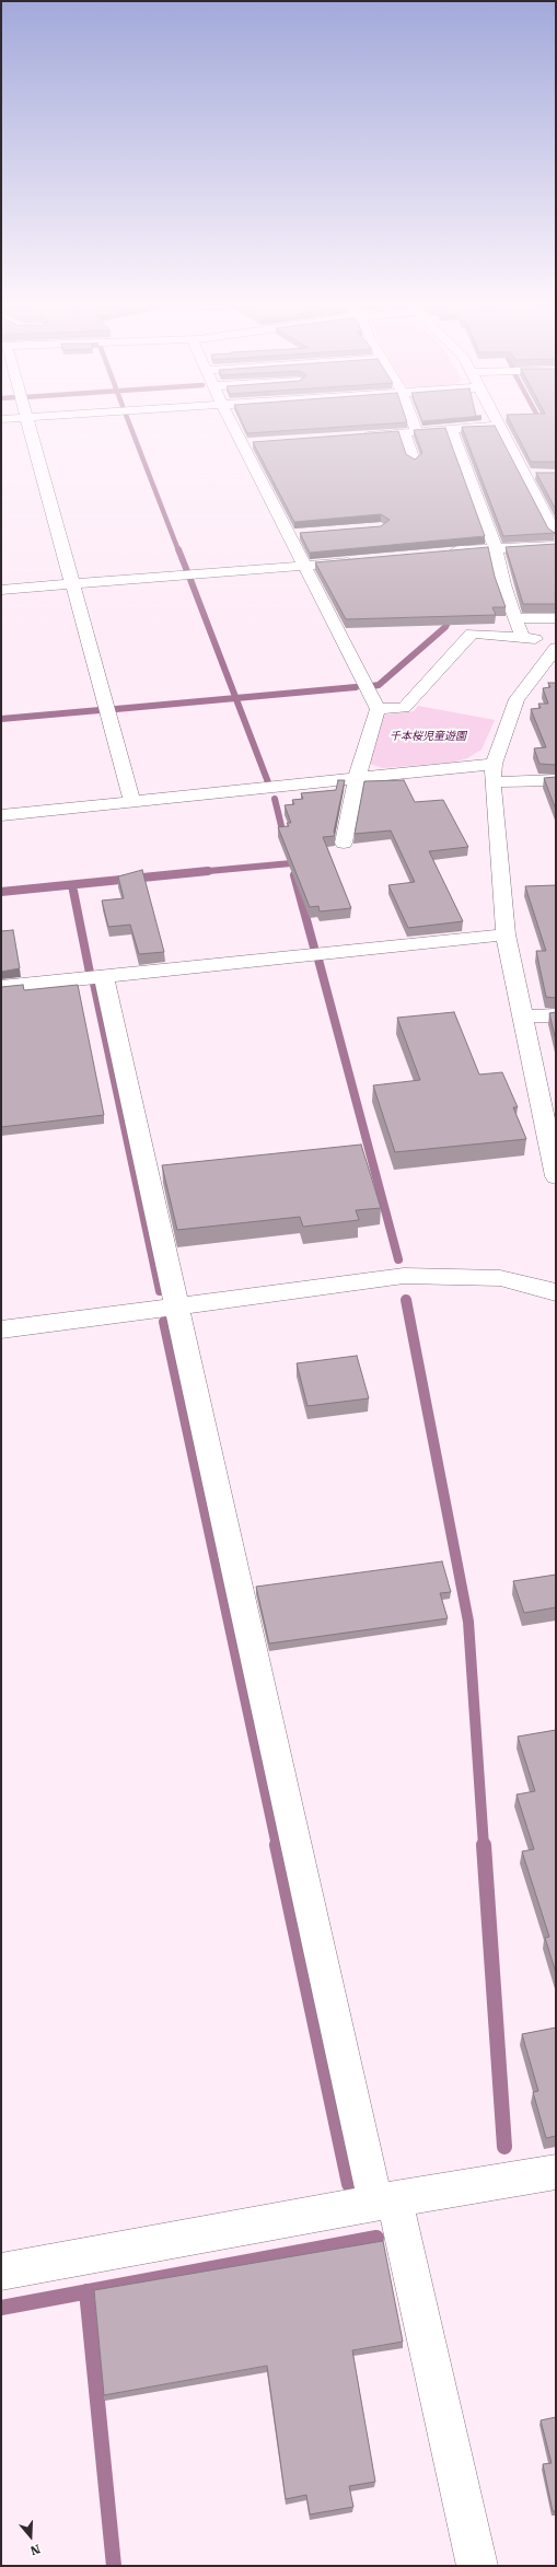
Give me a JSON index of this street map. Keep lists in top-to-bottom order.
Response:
{
  "parks": ["千本桜児童遊園"],
  "north": "bottom"
}
